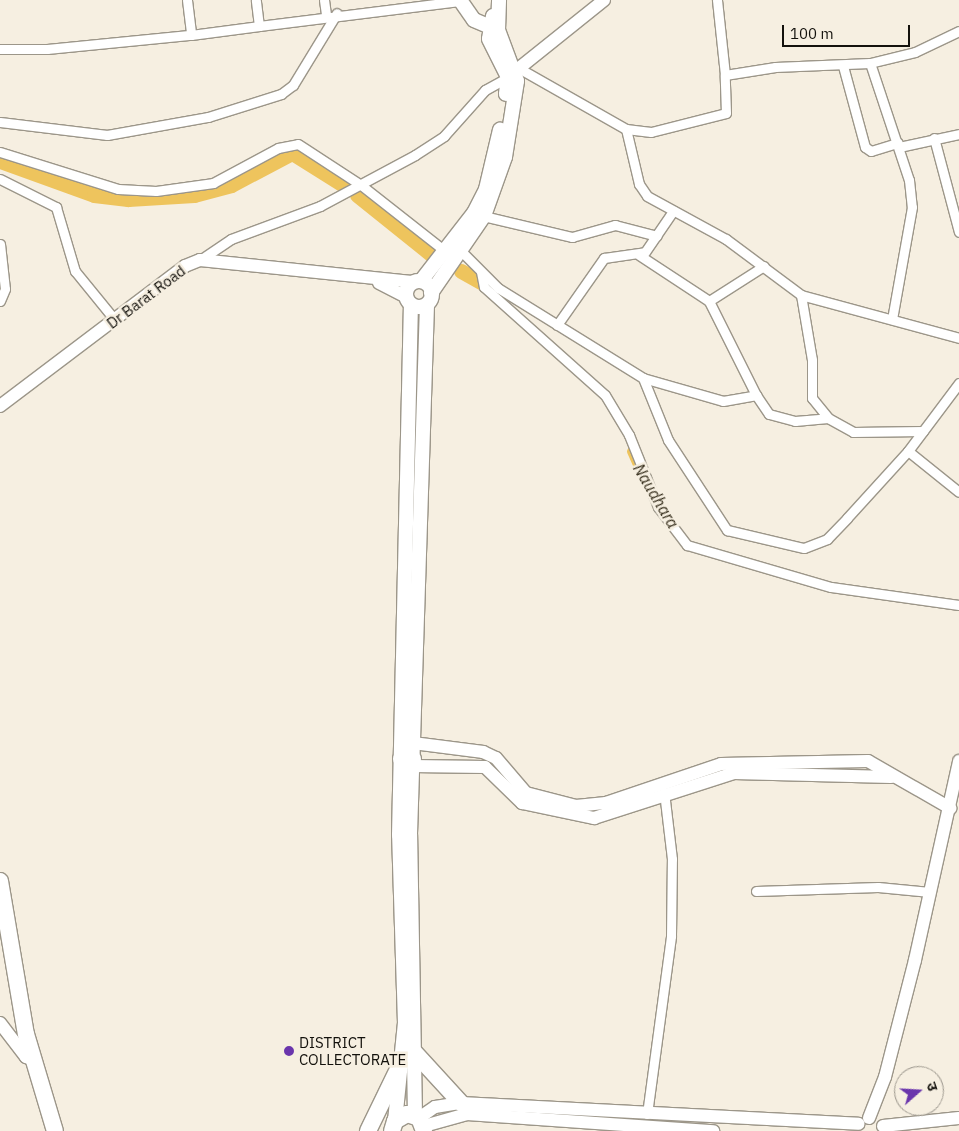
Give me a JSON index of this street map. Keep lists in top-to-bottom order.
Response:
{
  "streets": {
    "street": ["Dr Barat Road"]
  },
  "water": ["Naudhara"],
  "places": ["DISTRICT COLLECTORATE"],
  "scale_bar": "100 m",
  "north": "right"
}
